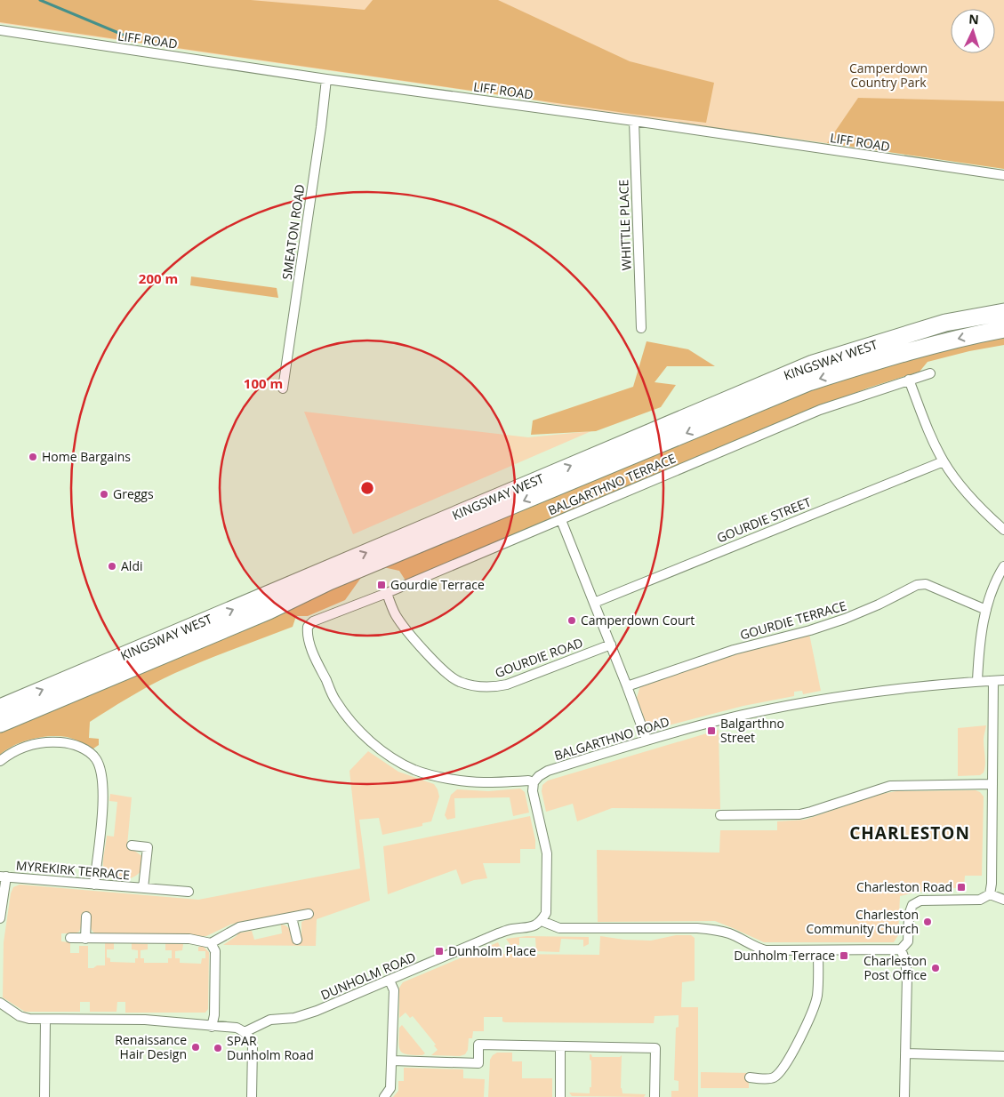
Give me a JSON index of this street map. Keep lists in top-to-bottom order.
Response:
{
  "streets": {
    "highway": ["KINGSWAY WEST"],
    "street": [
      "LIFF ROAD",
      "WHITTLE PLACE",
      "SMEATON ROAD",
      "BALGARTHNO TERRACE",
      "GOURDIE STREET",
      "GOURDIE TERRACE",
      "GOURDIE ROAD",
      "BALGARTHNO ROAD",
      "MYREKIRK TERRACE",
      "DUNHOLM ROAD"
    ]
  },
  "crossings": [
    ["LIFF ROAD", "WHITTLE PLACE"],
    ["LIFF ROAD", "SMEATON ROAD"],
    ["BALGARTHNO TERRACE", "GOURDIE ROAD"],
    ["BALGARTHNO TERRACE", "BALGARTHNO ROAD"]
  ],
  "districts": ["CHARLESTON"],
  "parks": ["Camperdown Country Park"],
  "places": {
    "other": [
      "Home Bargains",
      "Greggs",
      "Aldi",
      "Camperdown Court",
      "Charleston Community Church",
      "Charleston Post Office",
      "Renaissance Hair Design",
      "SPAR Dunholm Road"
    ],
    "transit": [
      "Gourdie Terrace",
      "Balgarthno Street",
      "Charleston Road",
      "Dunholm Place",
      "Dunholm Terrace"
    ]
  },
  "north": "top",
  "rings": ["200 m", "100 m"]
}
